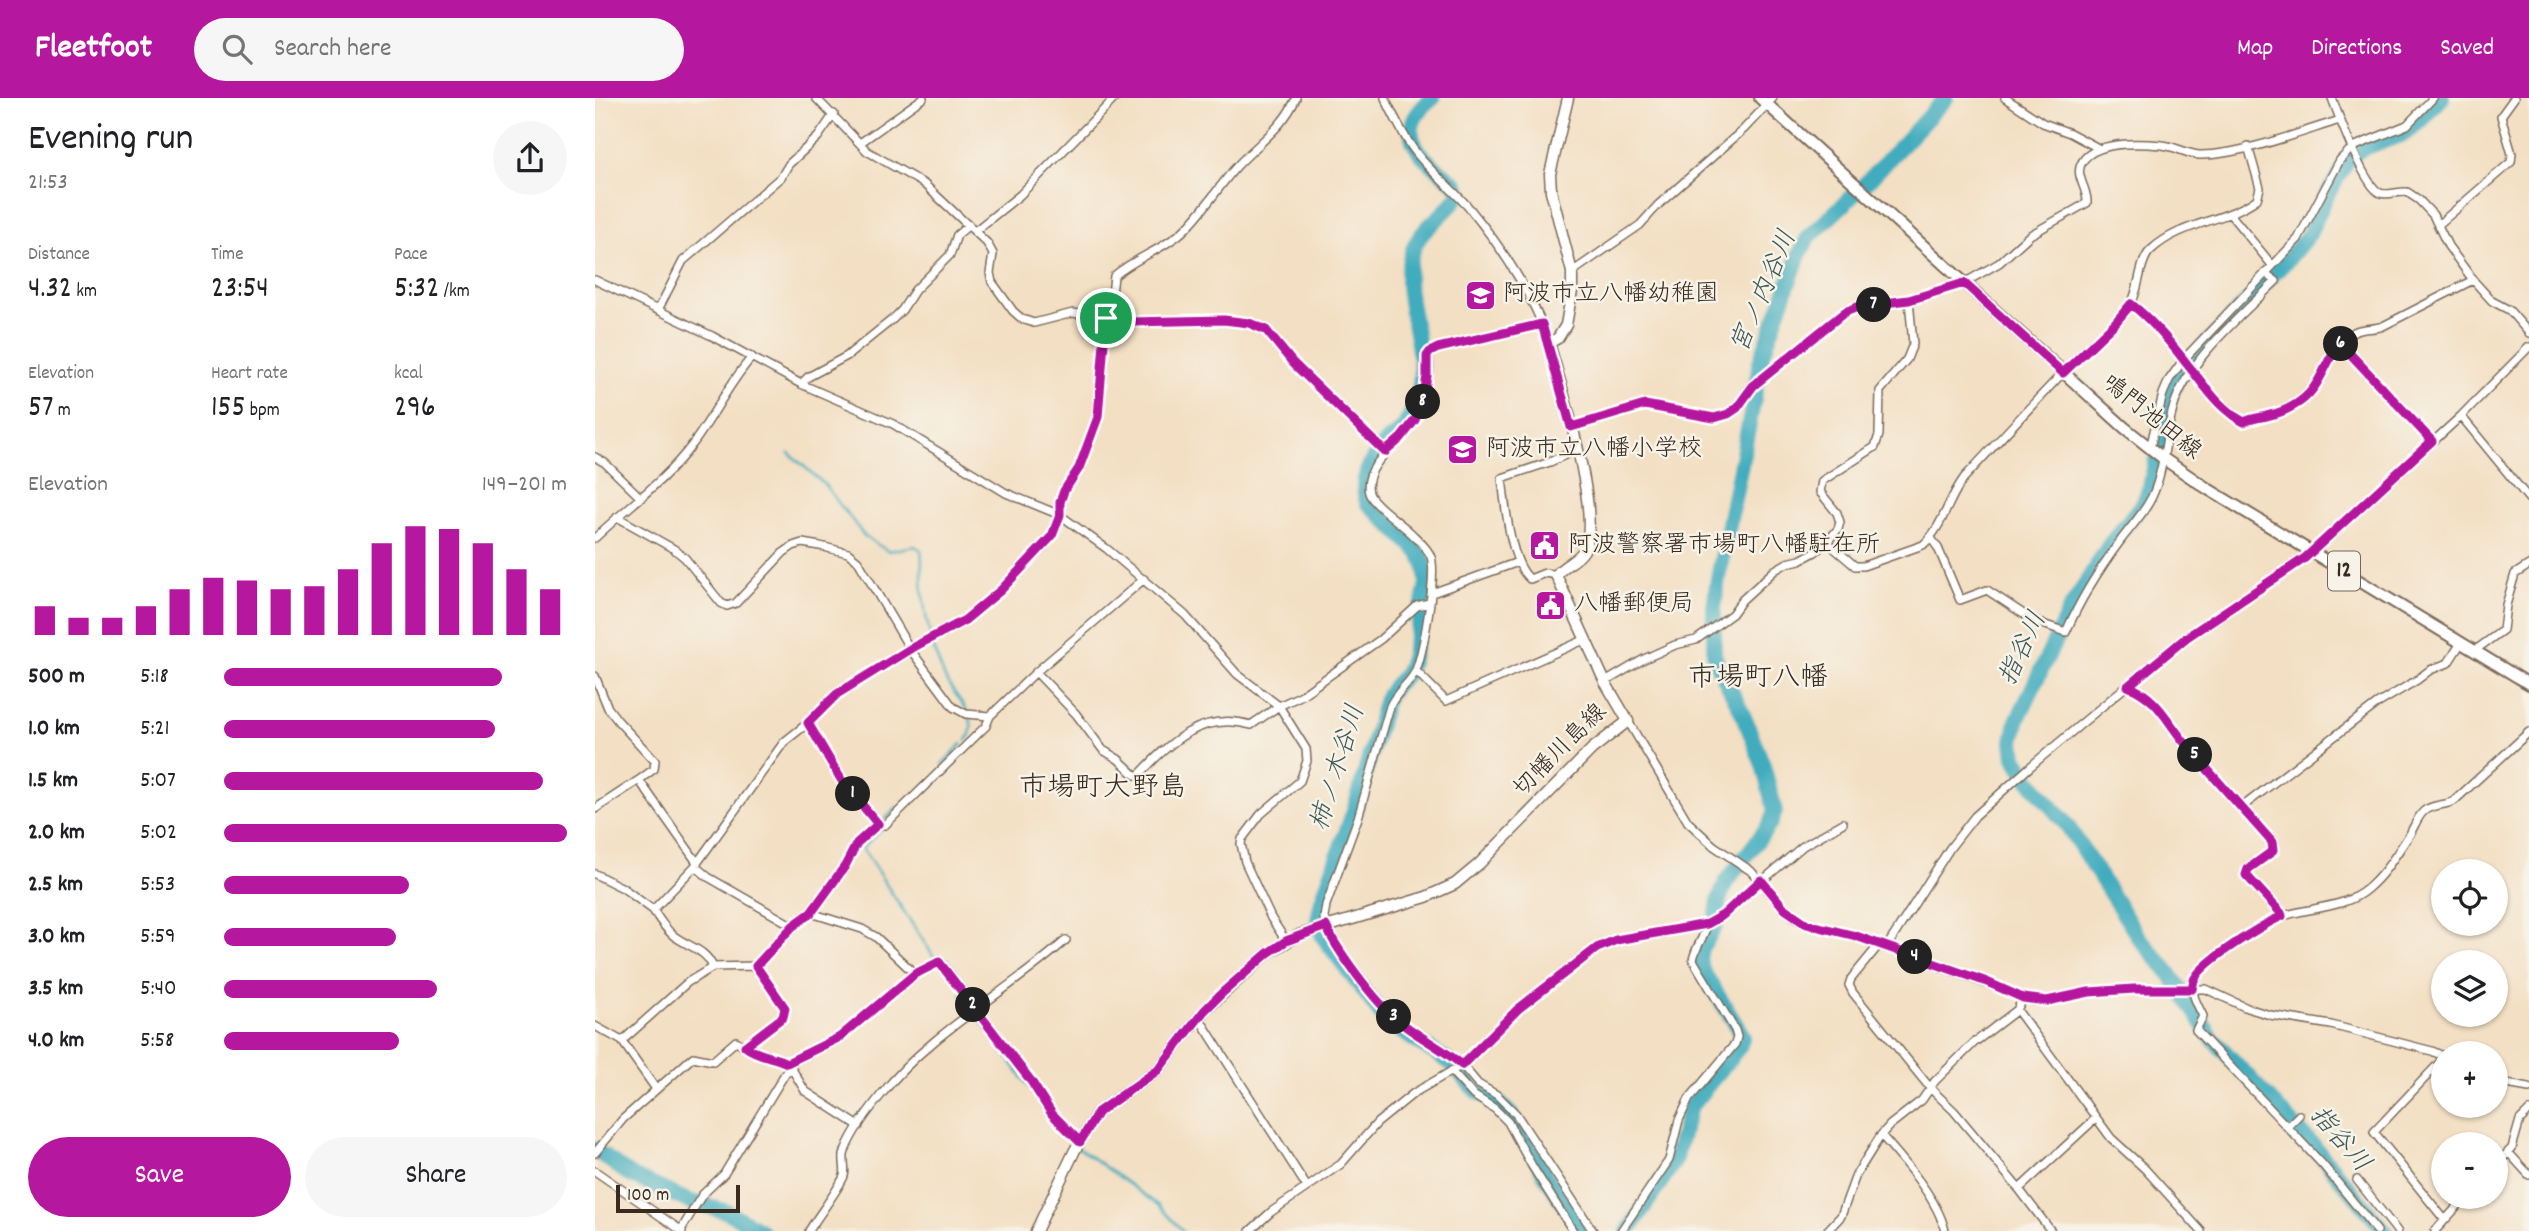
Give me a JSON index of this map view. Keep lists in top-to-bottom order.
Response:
{
  "streets": {
    "main road": ["鳴門池田線", "12", "切幡川島線"]
  },
  "districts": ["市場町八幡", "市場町大野島"],
  "water": ["宮ノ内谷川", "指谷川", "柿ノ木谷川"],
  "places": {
    "school or university": ["阿波市立八幡幼稚園", "阿波市立八幡小学校"],
    "public building": ["阿波警察署市場町八幡駐在所", "八幡郵便局"]
  },
  "scale_bar": "100 m",
  "page": {
    "header": "Fleetfoot",
    "search": "Search here",
    "nav": ["Map", "Directions", "Saved"],
    "heading": ["Evening run", "21:53"],
    "stats": [
      ["Distance", "4.32 km"],
      ["Time", "23:54"],
      ["Pace", "5:32 /km"],
      ["Elevation", "57 m"],
      ["Heart rate", "155 bpm"],
      ["kcal", "296"]
    ],
    "pins": [
      "7",
      "6",
      "8",
      "5",
      "1",
      "4",
      "2",
      "3"
    ],
    "chart": ["Elevation", "149–201 m"],
    "list": [
      {
        "name": "500 m",
        "note": "5:18"
      },
      {
        "name": "1.0 km",
        "note": "5:21"
      },
      {
        "name": "1.5 km",
        "note": "5:07"
      },
      {
        "name": "2.0 km",
        "note": "5:02"
      },
      {
        "name": "2.5 km",
        "note": "5:53"
      },
      {
        "name": "3.0 km",
        "note": "5:59"
      },
      {
        "name": "3.5 km",
        "note": "5:40"
      },
      {
        "name": "4.0 km",
        "note": "5:58"
      }
    ],
    "map_buttons": ["+", "−"],
    "buttons": ["Save", "Share"],
    "scale": "100 m"
  }
}
